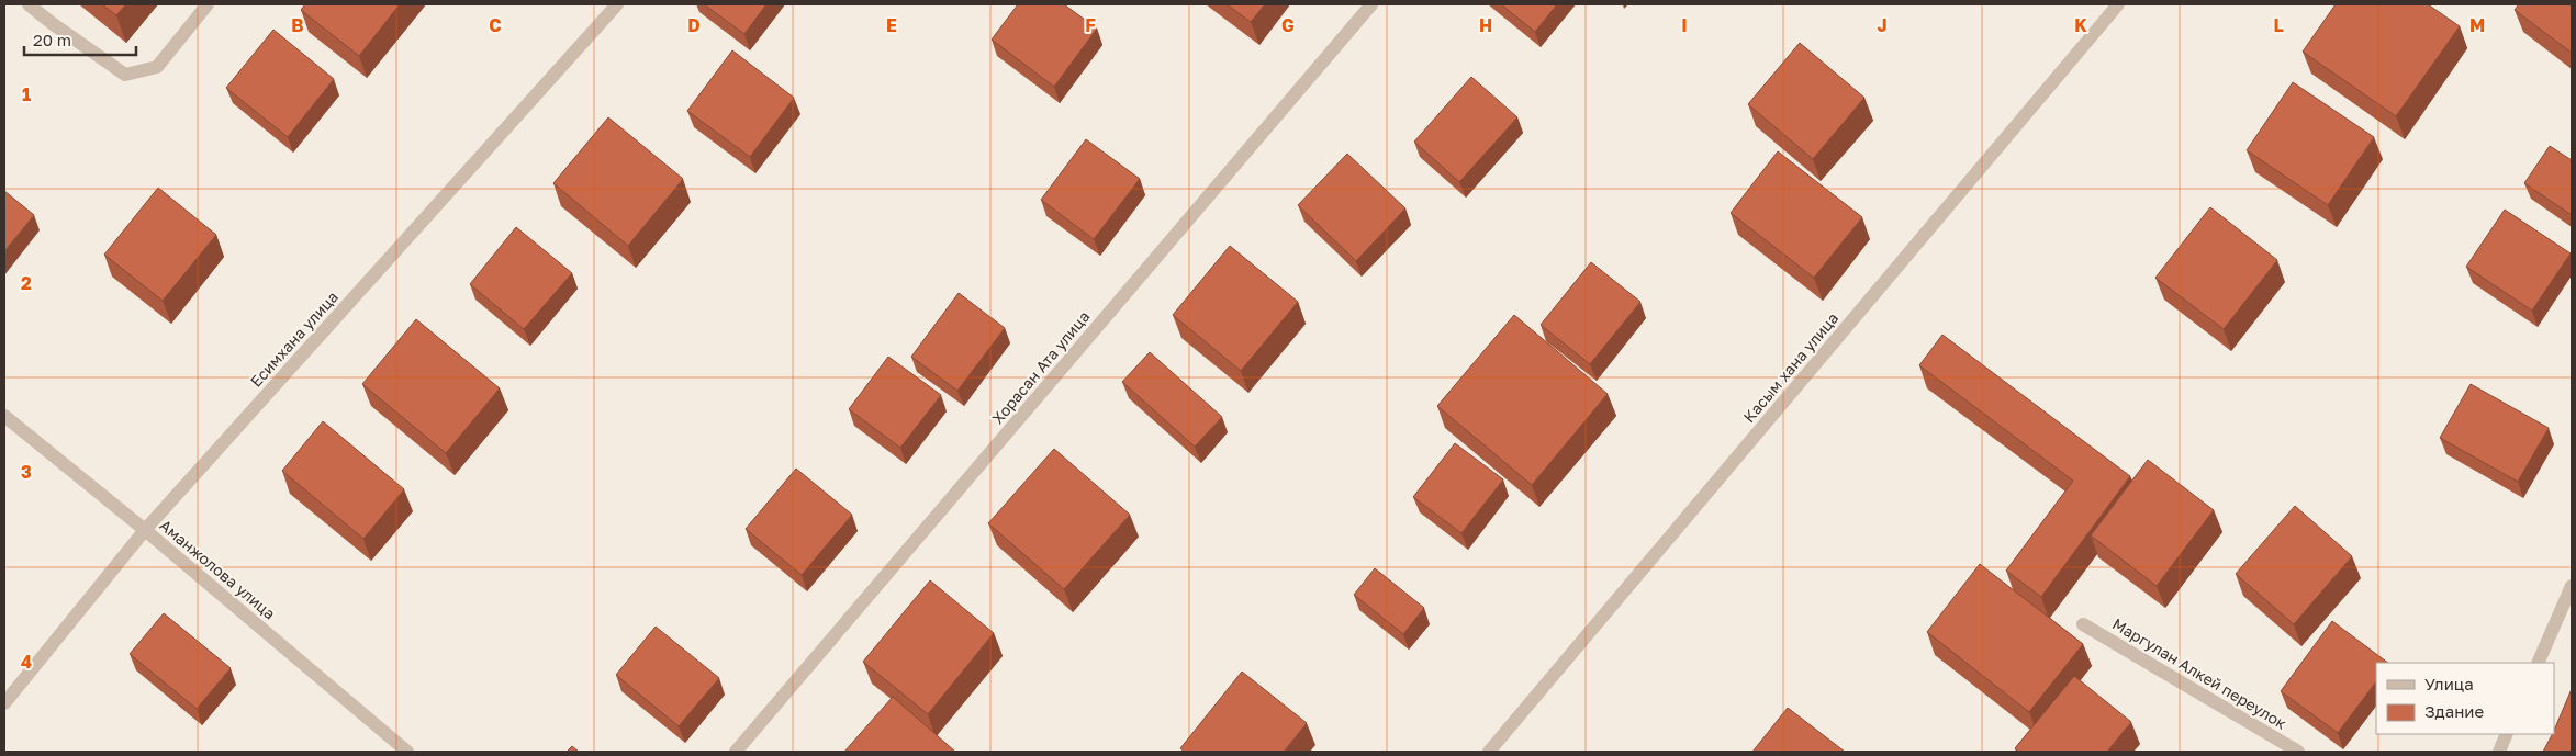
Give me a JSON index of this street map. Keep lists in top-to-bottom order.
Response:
{
  "streets": {
    "street": [
      "Есимхана улица",
      "Хорасан Ата улица",
      "Касым хана улица",
      "Аманжолова улица",
      "Маргулан Алкей переулок"
    ]
  },
  "crossings": [
    ["Есимхана улица", "Аманжолова улица"]
  ],
  "legend": ["Улица", "Здание"],
  "scale_bar": "20 m",
  "grid": {
    "columns": [
      "B",
      "C",
      "D",
      "E",
      "F",
      "G",
      "H",
      "I",
      "J",
      "K",
      "L",
      "M"
    ],
    "rows": [
      "1",
      "2",
      "3",
      "4"
    ]
  }
}
